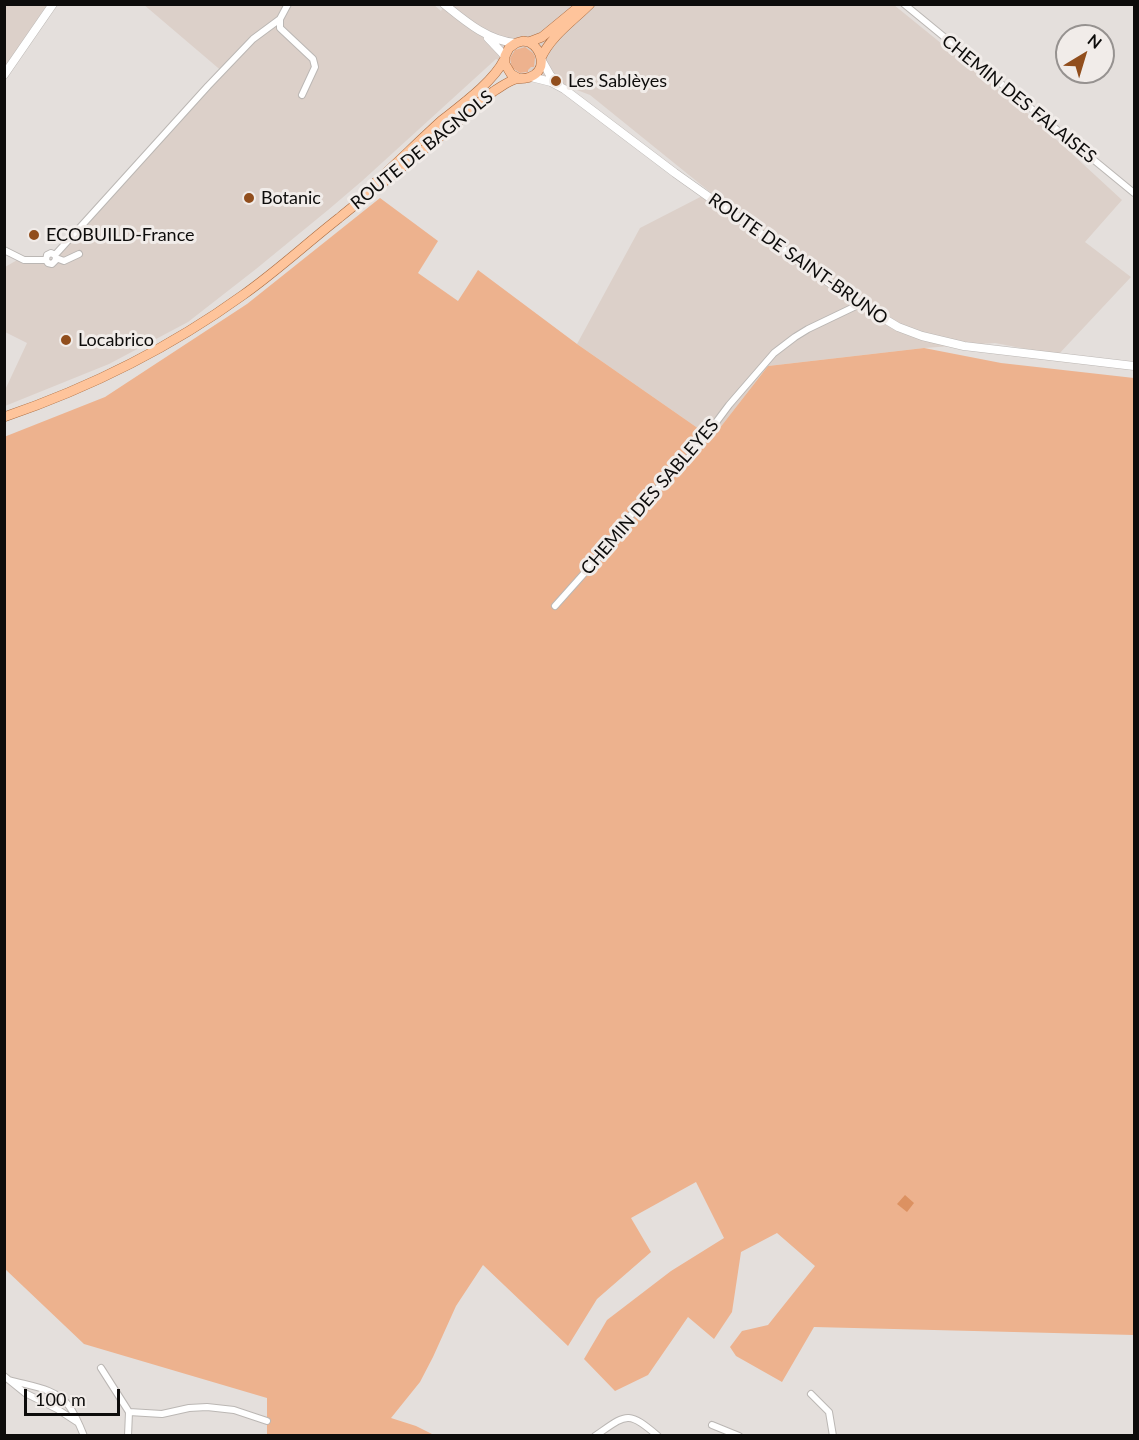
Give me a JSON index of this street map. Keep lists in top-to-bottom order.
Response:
{
  "streets": {
    "main road": ["ROUTE DE BAGNOLS"],
    "street": ["CHEMIN DES FALAISES", "ROUTE DE SAINT-BRUNO", "CHEMIN DES SABLEYES"]
  },
  "crossings": [
    ["ROUTE DE SAINT-BRUNO", "CHEMIN DES SABLEYES"]
  ],
  "places": [
    "Les Sablèyes",
    "Botanic",
    "ECOBUILD-France",
    "Locabrico"
  ],
  "scale_bar": "100 m",
  "north": "top right"
}
